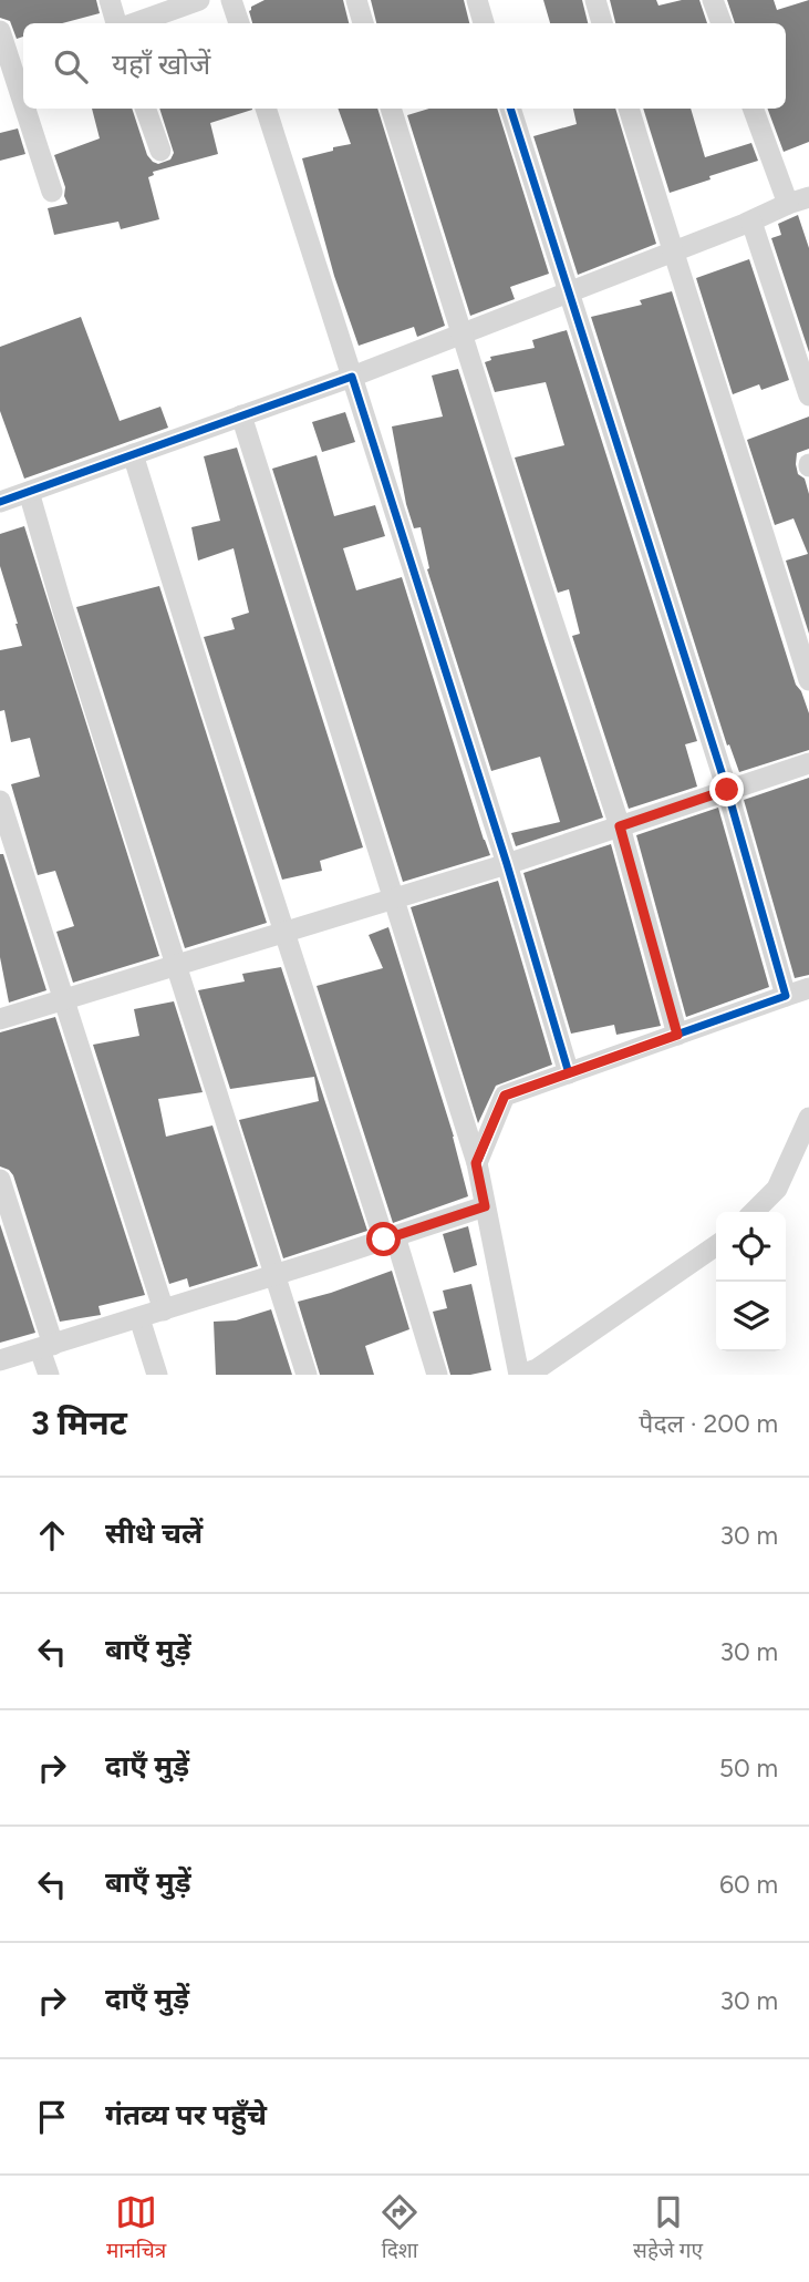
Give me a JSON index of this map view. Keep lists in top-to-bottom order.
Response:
{
  "page": {
    "search": "यहाँ खोजें",
    "heading": ["3 मिनट", "पैदल · 200 m"],
    "list": [
      ["सीधे चलें", "30 m"],
      ["बाएँ मुड़ें", "30 m"],
      ["दाएँ मुड़ें", "50 m"],
      ["बाएँ मुड़ें", "60 m"],
      ["दाएँ मुड़ें", "30 m"],
      "गंतव्य पर पहुँचे"
    ],
    "nav": ["मानचित्र", "दिशा", "सहेजे गए"]
  }
}
